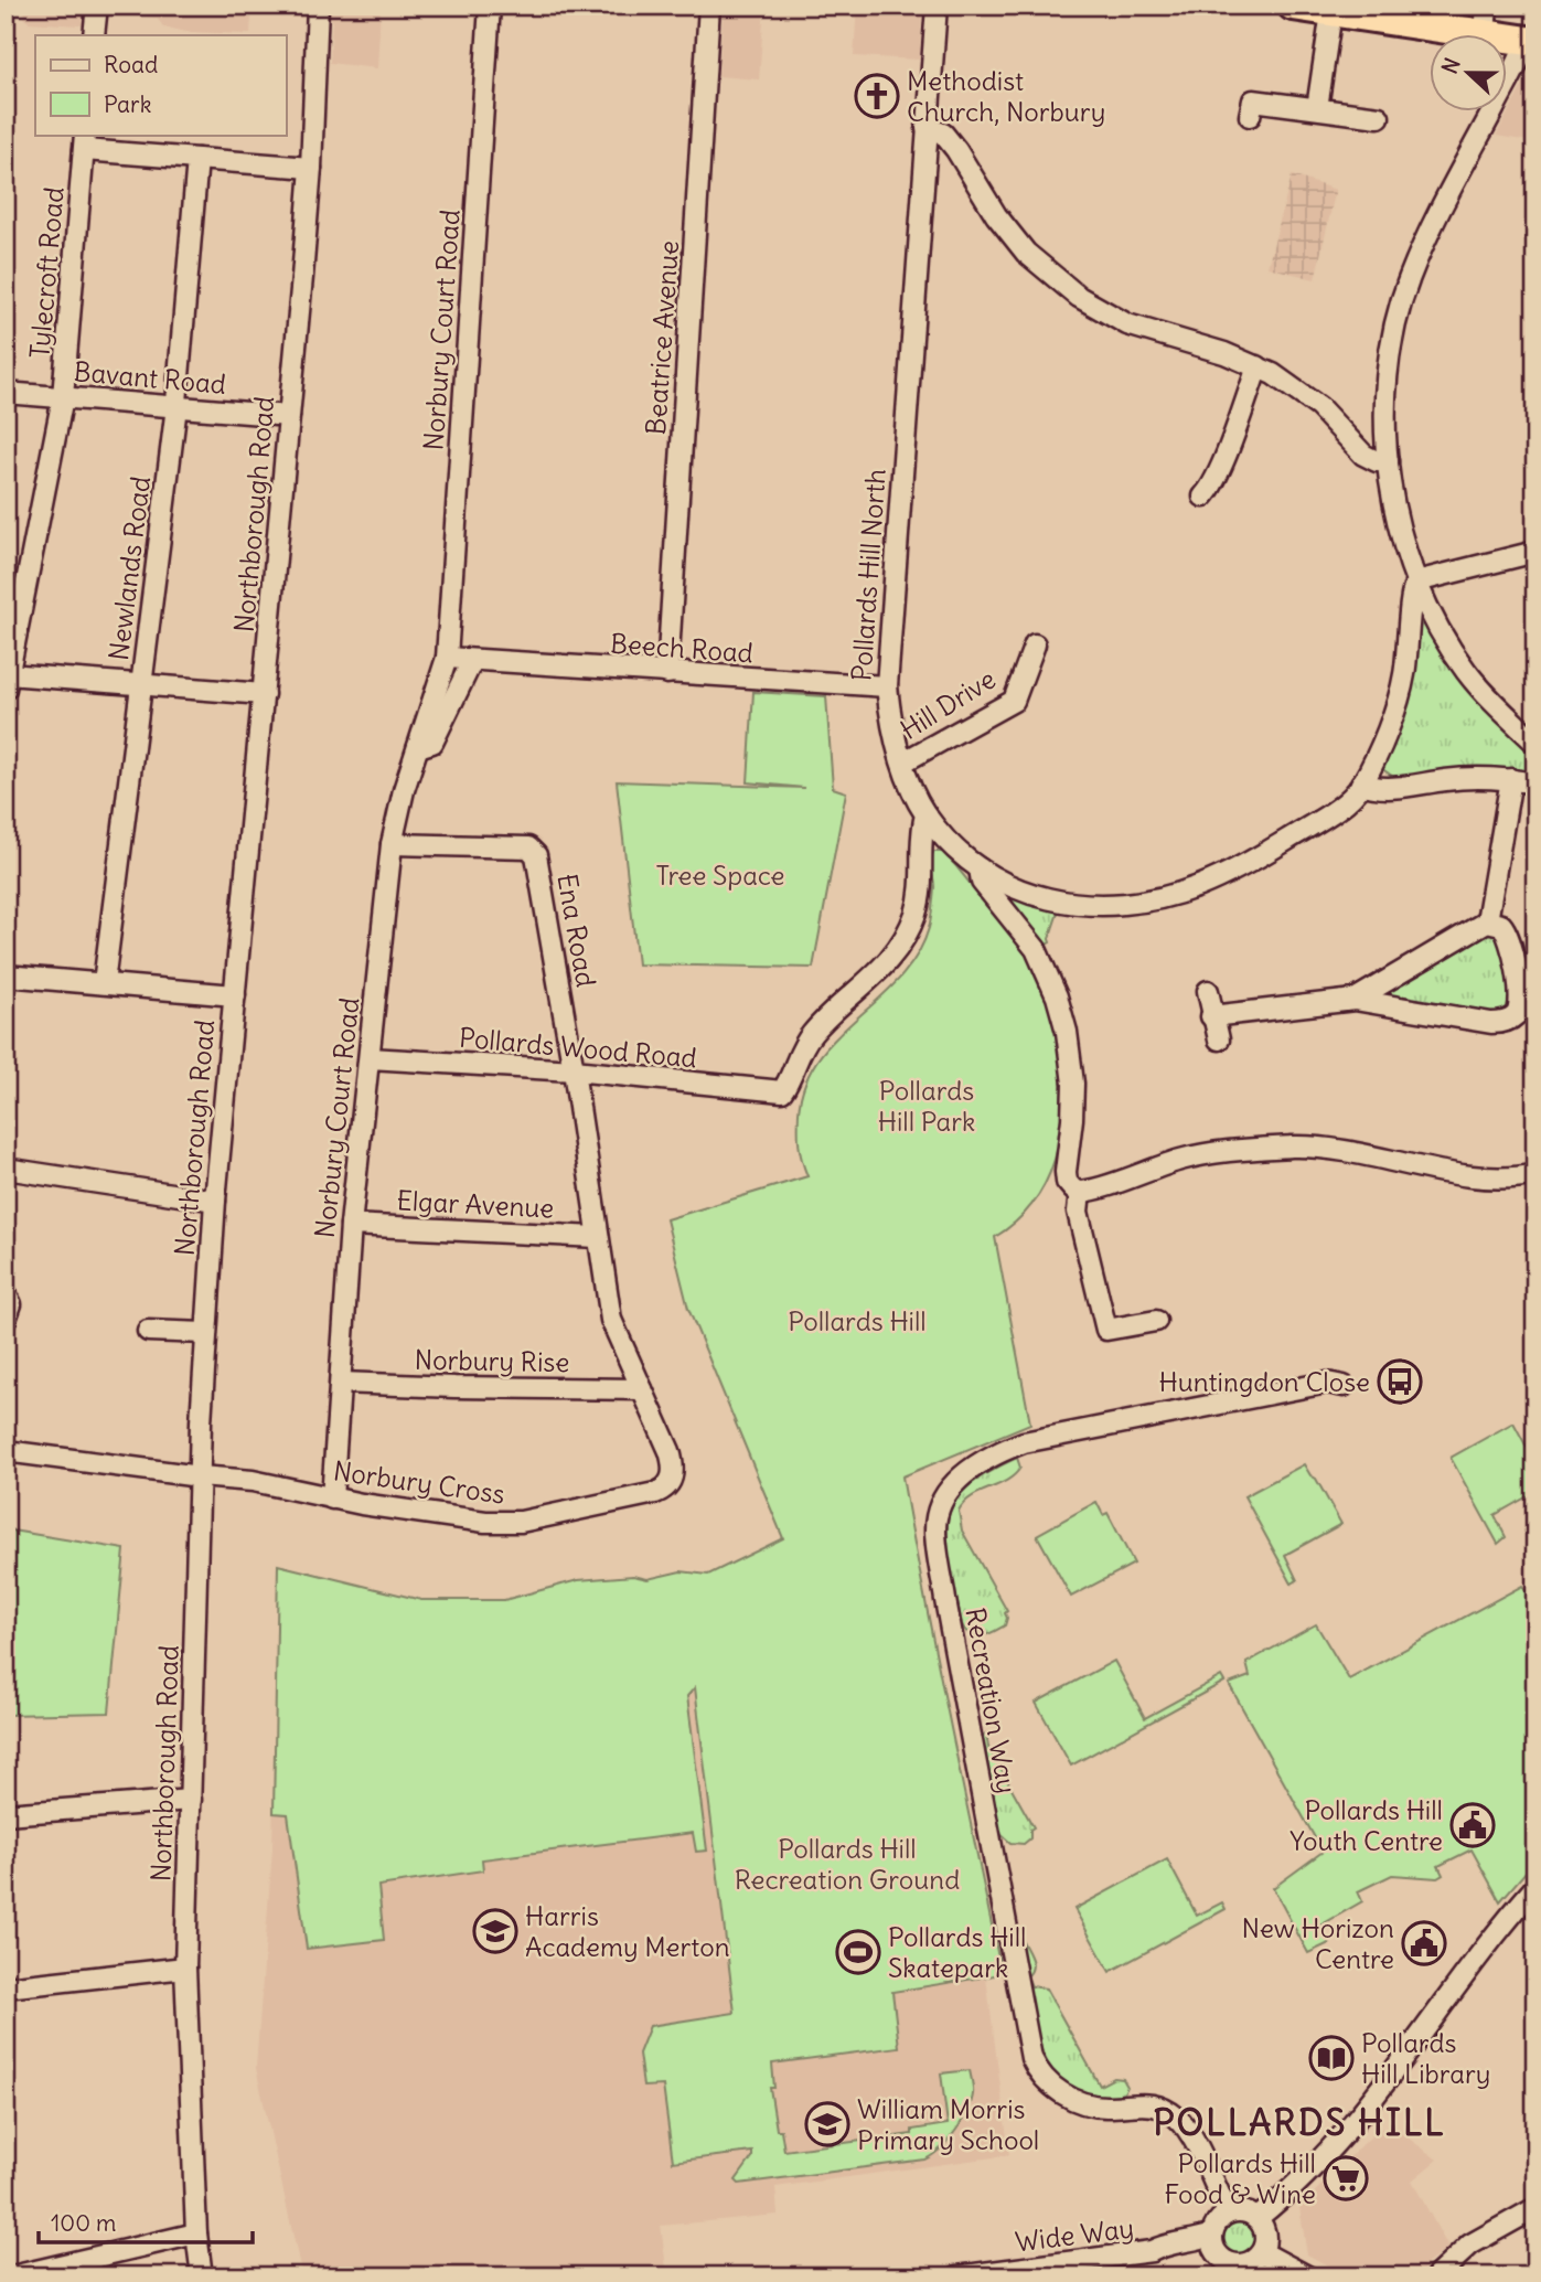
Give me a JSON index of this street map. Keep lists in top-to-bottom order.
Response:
{
  "streets": {
    "street": [
      "Tylecroft Road",
      "Norbury Court Road",
      "Beatrice Avenue",
      "Bavant Road",
      "Northborough Road",
      "Newlands Road",
      "Pollards Hill North",
      "Beech Road",
      "Hill Drive",
      "Ena Road",
      "Pollards Wood Road",
      "Elgar Avenue",
      "Norbury Rise",
      "Norbury Cross",
      "Recreation Way",
      "Wide Way"
    ]
  },
  "crossings": [
    ["Tylecroft Road", "Bavant Road"],
    ["Norbury Court Road", "Beech Road"],
    ["Norbury Court Road", "Ena Road"],
    ["Norbury Court Road", "Pollards Wood Road"],
    ["Norbury Court Road", "Elgar Avenue"],
    ["Norbury Court Road", "Norbury Rise"],
    ["Norbury Court Road", "Norbury Cross"],
    ["Beatrice Avenue", "Beech Road"],
    ["Bavant Road", "Northborough Road"],
    ["Bavant Road", "Newlands Road"],
    ["Northborough Road", "Norbury Cross"],
    ["Pollards Hill North", "Beech Road"],
    ["Pollards Hill North", "Hill Drive"],
    ["Pollards Hill North", "Pollards Wood Road"],
    ["Ena Road", "Pollards Wood Road"],
    ["Norbury Rise", "Norbury Cross"],
    ["Recreation Way", "Wide Way"]
  ],
  "districts": ["POLLARDS HILL"],
  "parks": [
    "Tree Space",
    "Pollards Hill Park",
    "Pollards Hill",
    "Pollards Hill Recreation Ground"
  ],
  "places": {
    "church": ["Methodist Church, Norbury"],
    "bus stop": ["Huntingdon Close"],
    "public building": ["Pollards Hill Youth Centre", "New Horizon Centre"],
    "school or university": ["Harris Academy Merton", "William Morris Primary School"],
    "sports": ["Pollards Hill Skatepark"],
    "library": ["Pollards Hill Library"],
    "supermarket": ["Pollards Hill Food & Wine"]
  },
  "legend": ["Road", "Park"],
  "scale_bar": "100 m",
  "north": "left"
}
